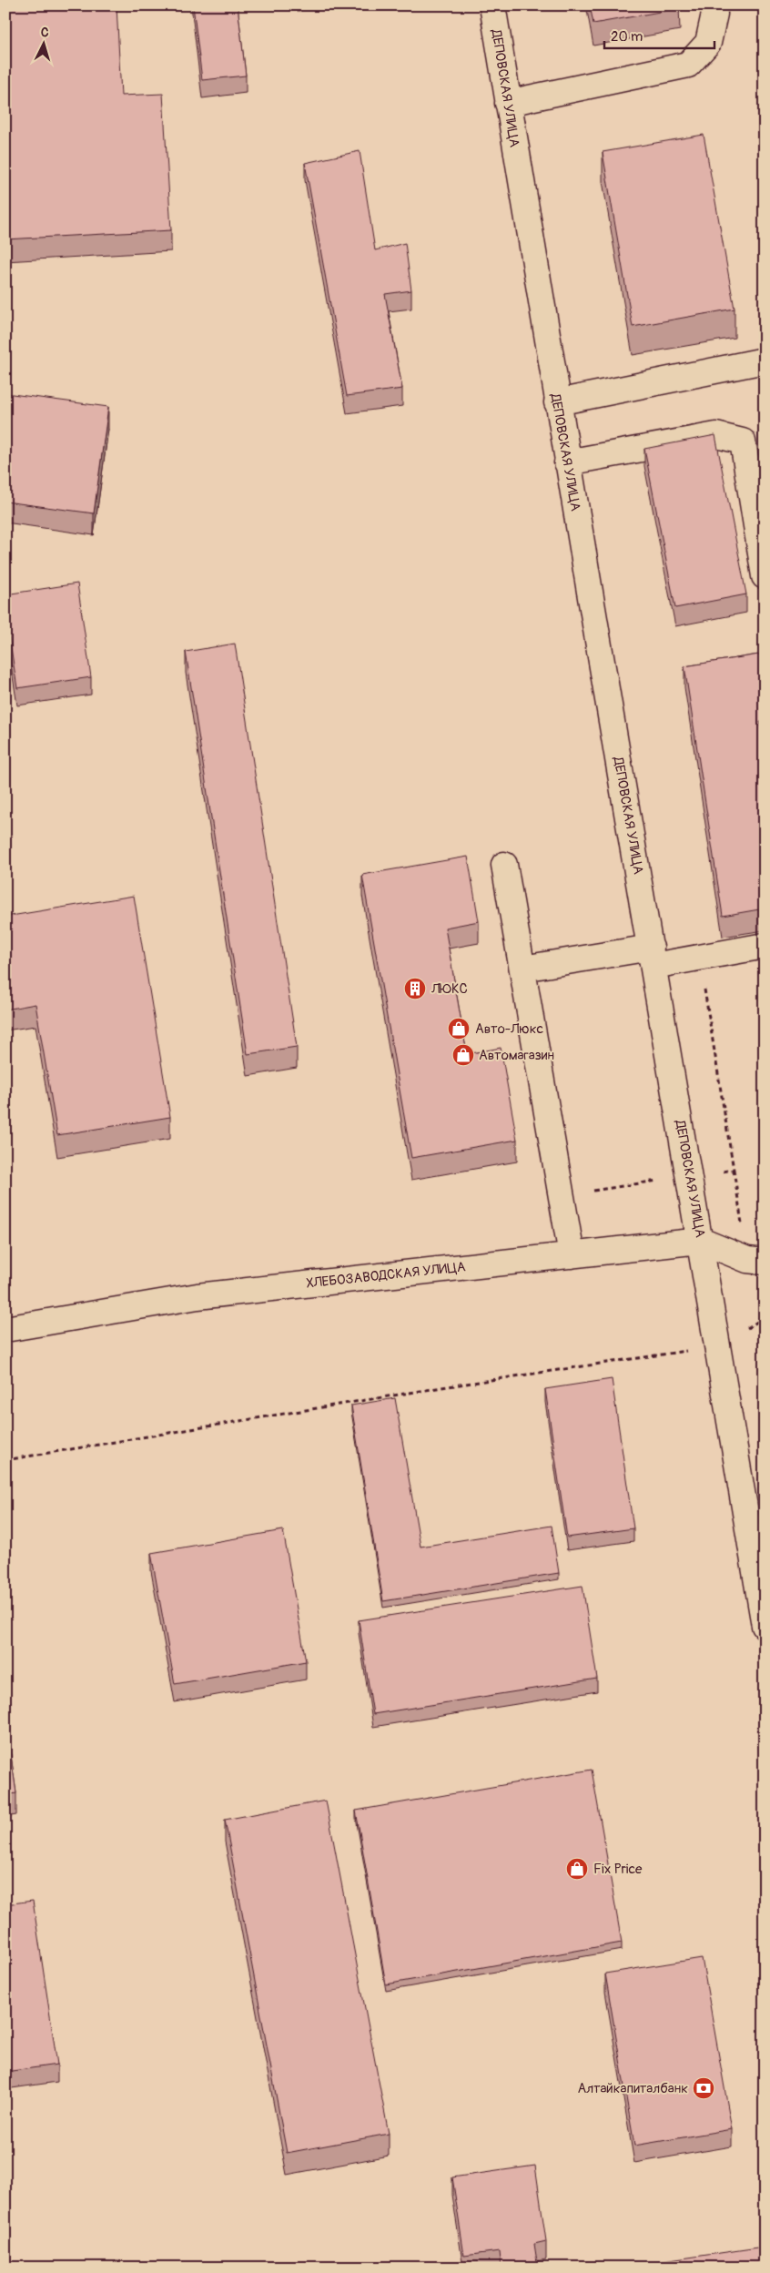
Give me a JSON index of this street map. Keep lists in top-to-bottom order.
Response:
{
  "streets": {
    "street": ["ДЕПОВСКАЯ УЛИЦА", "ХЛЕБОЗАВОДСКАЯ УЛИЦА"]
  },
  "crossings": [
    ["ДЕПОВСКАЯ УЛИЦА", "ХЛЕБОЗАВОДСКАЯ УЛИЦА"]
  ],
  "places": {
    "building": ["ЛЮКС"],
    "shop": ["Авто-Люкс", "Автомагазин", "Fix Price"],
    "bank": ["Алтайкапиталбанк"]
  },
  "scale_bar": "20 m",
  "north": "top"
}
